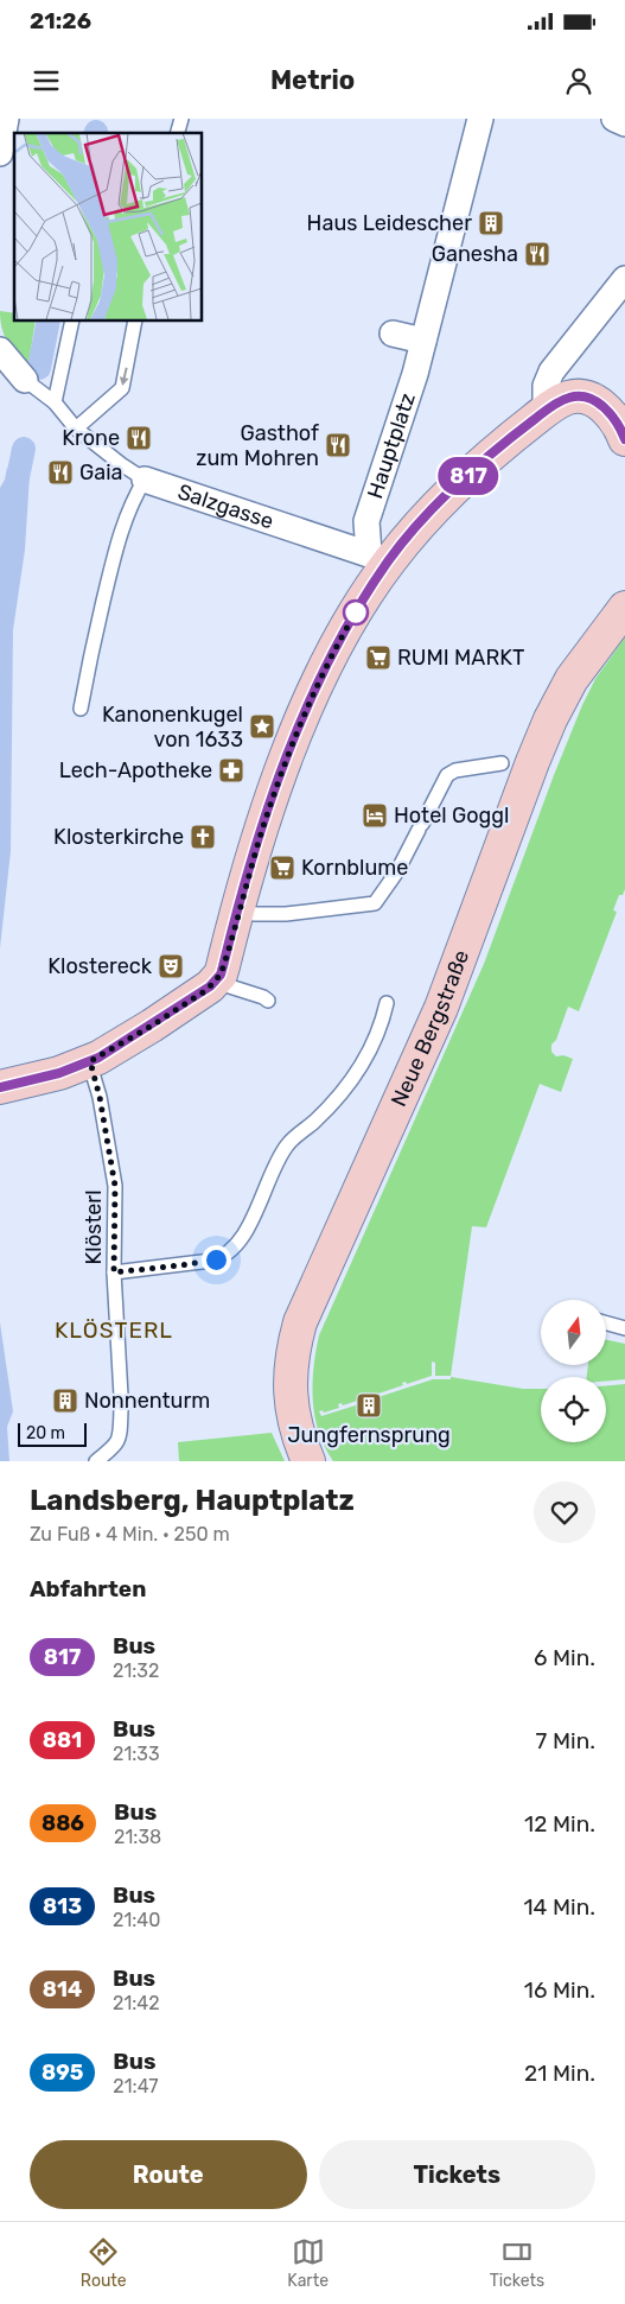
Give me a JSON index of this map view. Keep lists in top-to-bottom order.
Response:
{
  "streets": {
    "main road": ["Neue Bergstraße"],
    "street": ["Hauptplatz", "Salzgasse"],
    "lane": ["Klösterl"]
  },
  "crossings": [
    ["Hauptplatz", "Salzgasse"]
  ],
  "districts": ["KLÖSTERL"],
  "places": {
    "building": ["Haus Leidescher", "Nonnenturm", "Jungfernsprung"],
    "restaurant": [
      "Ganesha",
      "Krone",
      "Gasthof zum Mohren",
      "Gaia"
    ],
    "supermarket": ["RUMI MARKT", "Kornblume"],
    "place": ["Kanonenkugel von 1633"],
    "pharmacy": ["Lech-Apotheke"],
    "hotel": ["Hotel Goggl"],
    "church": ["Klosterkirche"],
    "theatre": ["Klostereck"]
  },
  "lines": ["bus line 817"],
  "scale_bar": "20 m",
  "north": "top",
  "page": {
    "status": "21:26",
    "header": "Metrio",
    "on_map": "817",
    "scale": "20 m",
    "heading": [
      ["Landsberg, Hauptplatz", "Zu Fuß · 4 Min. · 250 m"],
      "Abfahrten"
    ],
    "list": [
      {
        "mark": "817",
        "name": "Bus",
        "note": "21:32",
        "value": "6 Min."
      },
      {
        "mark": "881",
        "name": "Bus",
        "note": "21:33",
        "value": "7 Min."
      },
      {
        "mark": "886",
        "name": "Bus",
        "note": "21:38",
        "value": "12 Min."
      },
      {
        "mark": "813",
        "name": "Bus",
        "note": "21:40",
        "value": "14 Min."
      },
      {
        "mark": "814",
        "name": "Bus",
        "note": "21:42",
        "value": "16 Min."
      },
      {
        "mark": "895",
        "name": "Bus",
        "note": "21:47",
        "value": "21 Min."
      }
    ],
    "buttons": ["Route", "Tickets"],
    "tabs": ["Route", "Karte", "Tickets"]
  }
}
